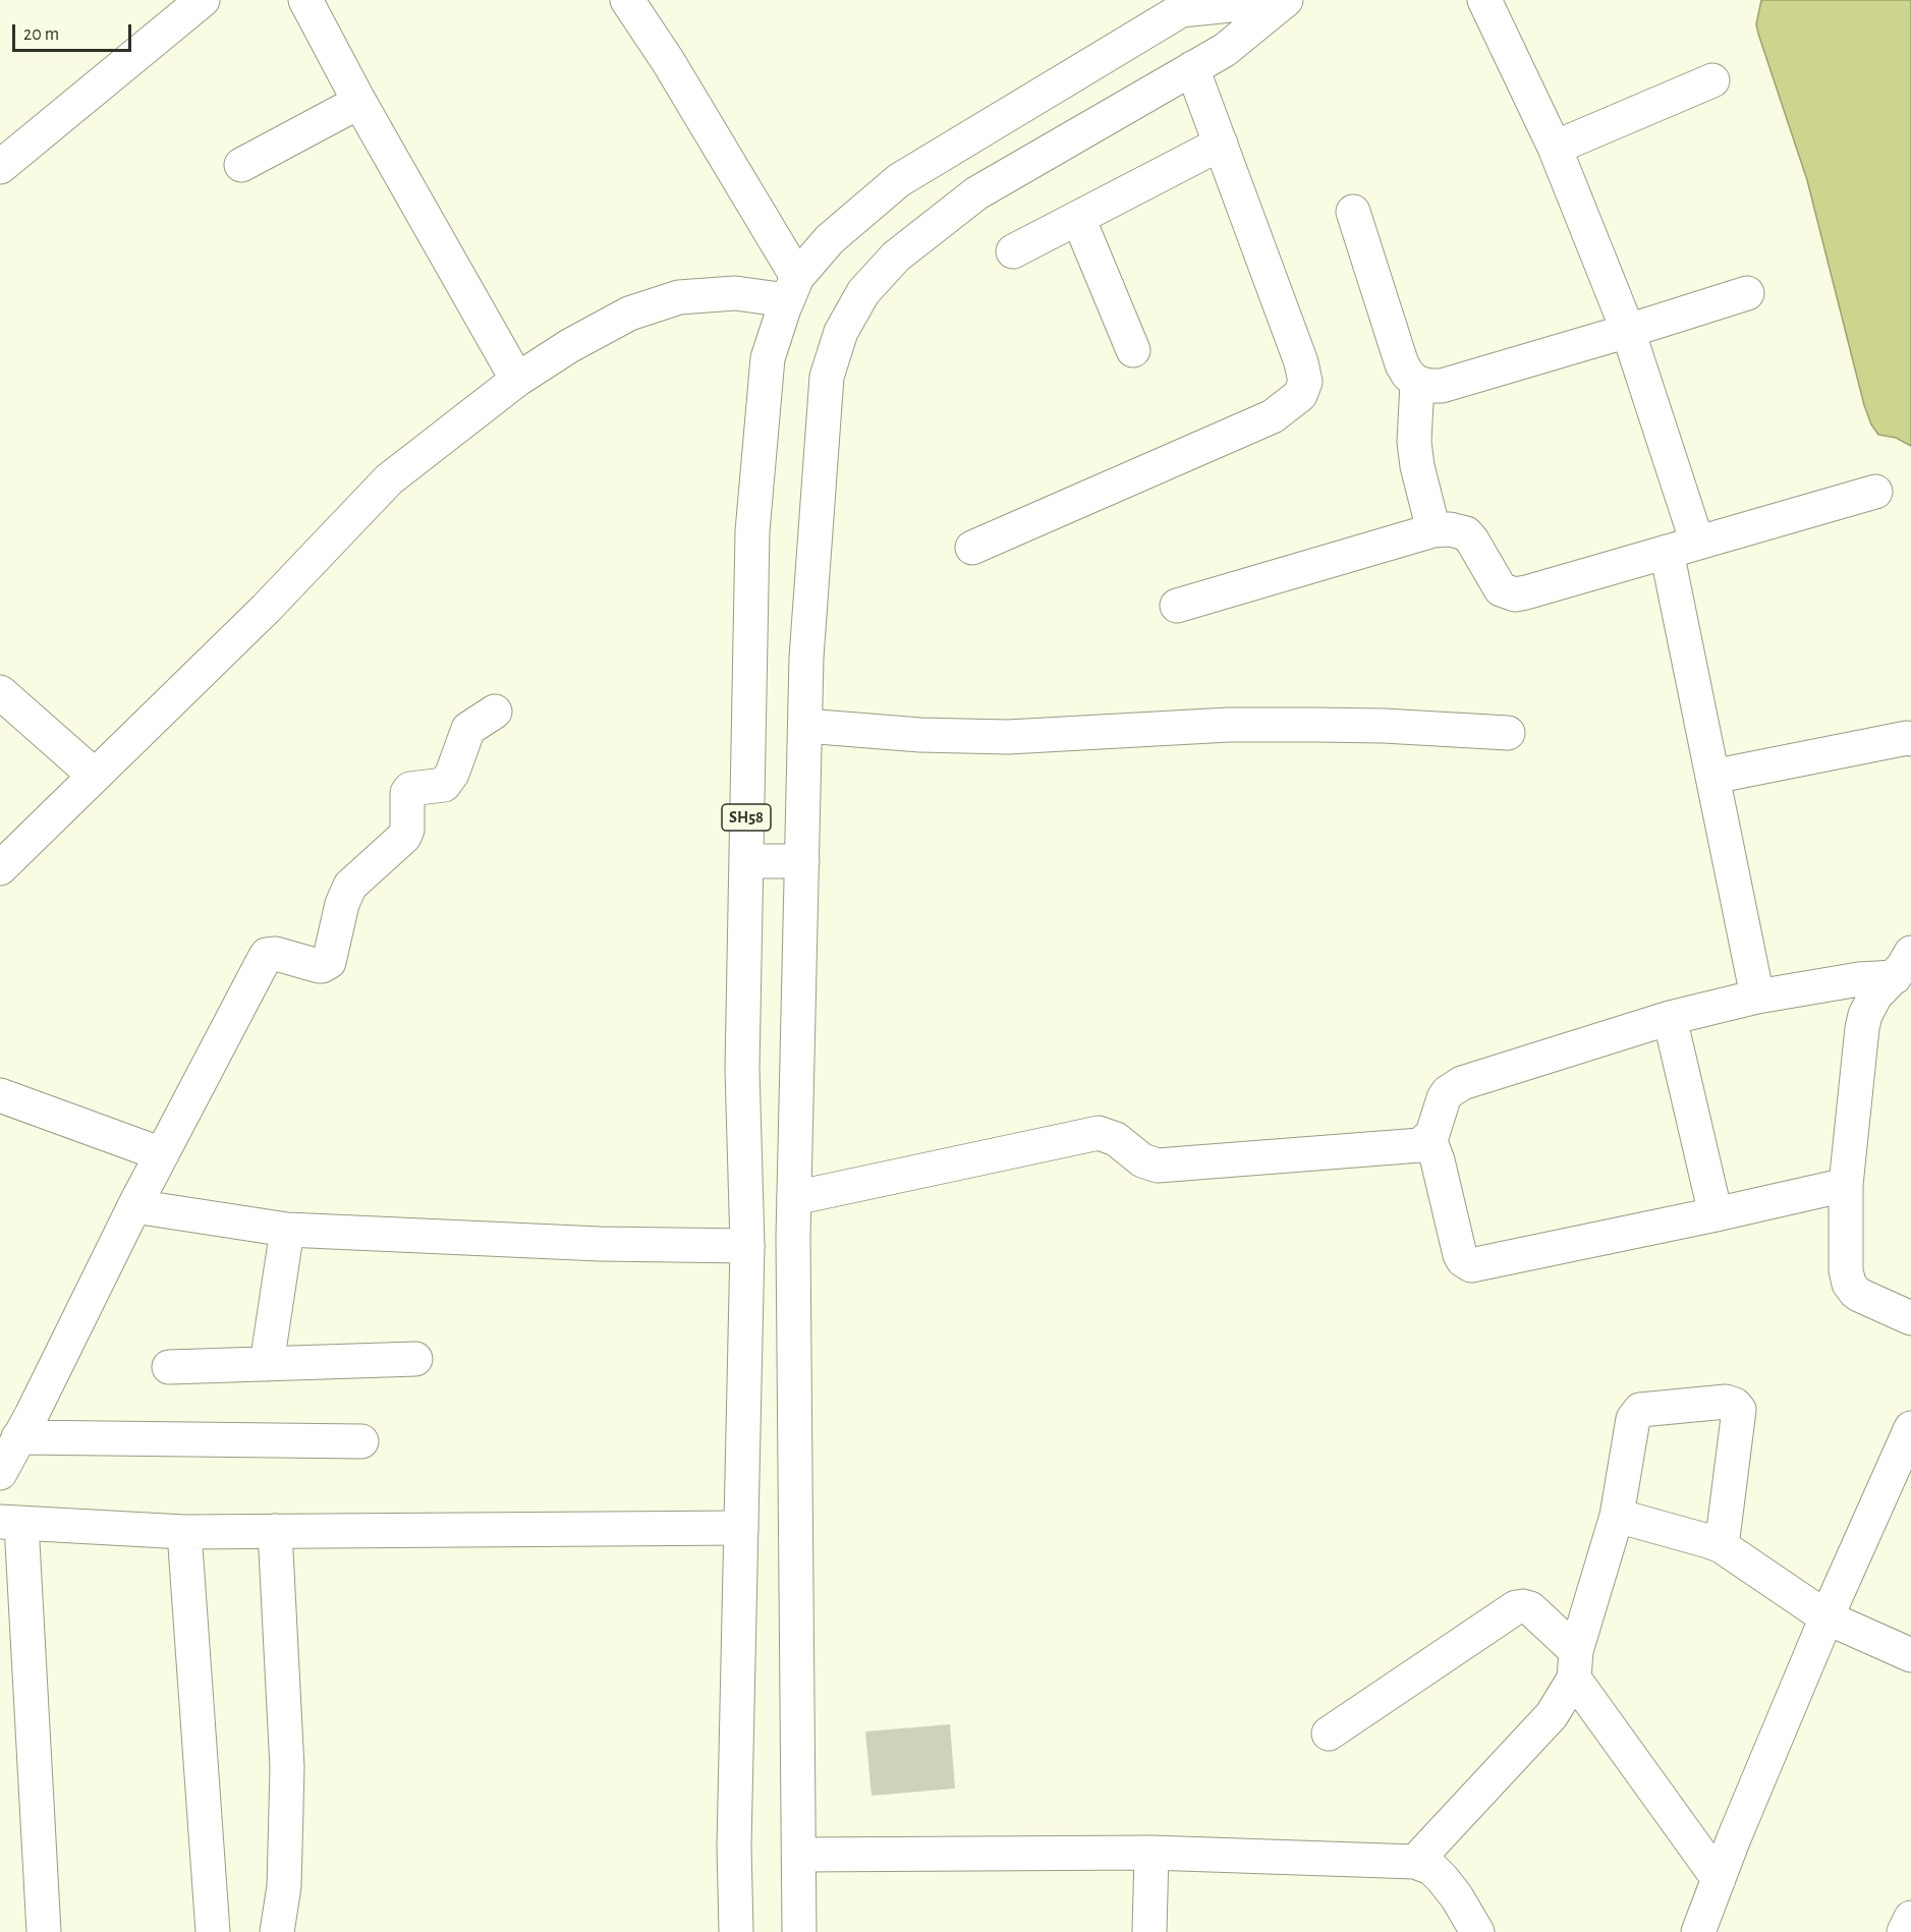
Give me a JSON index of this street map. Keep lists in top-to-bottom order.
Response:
{
  "streets": {
    "street": ["SH58"]
  },
  "scale_bar": "20 m"
}
